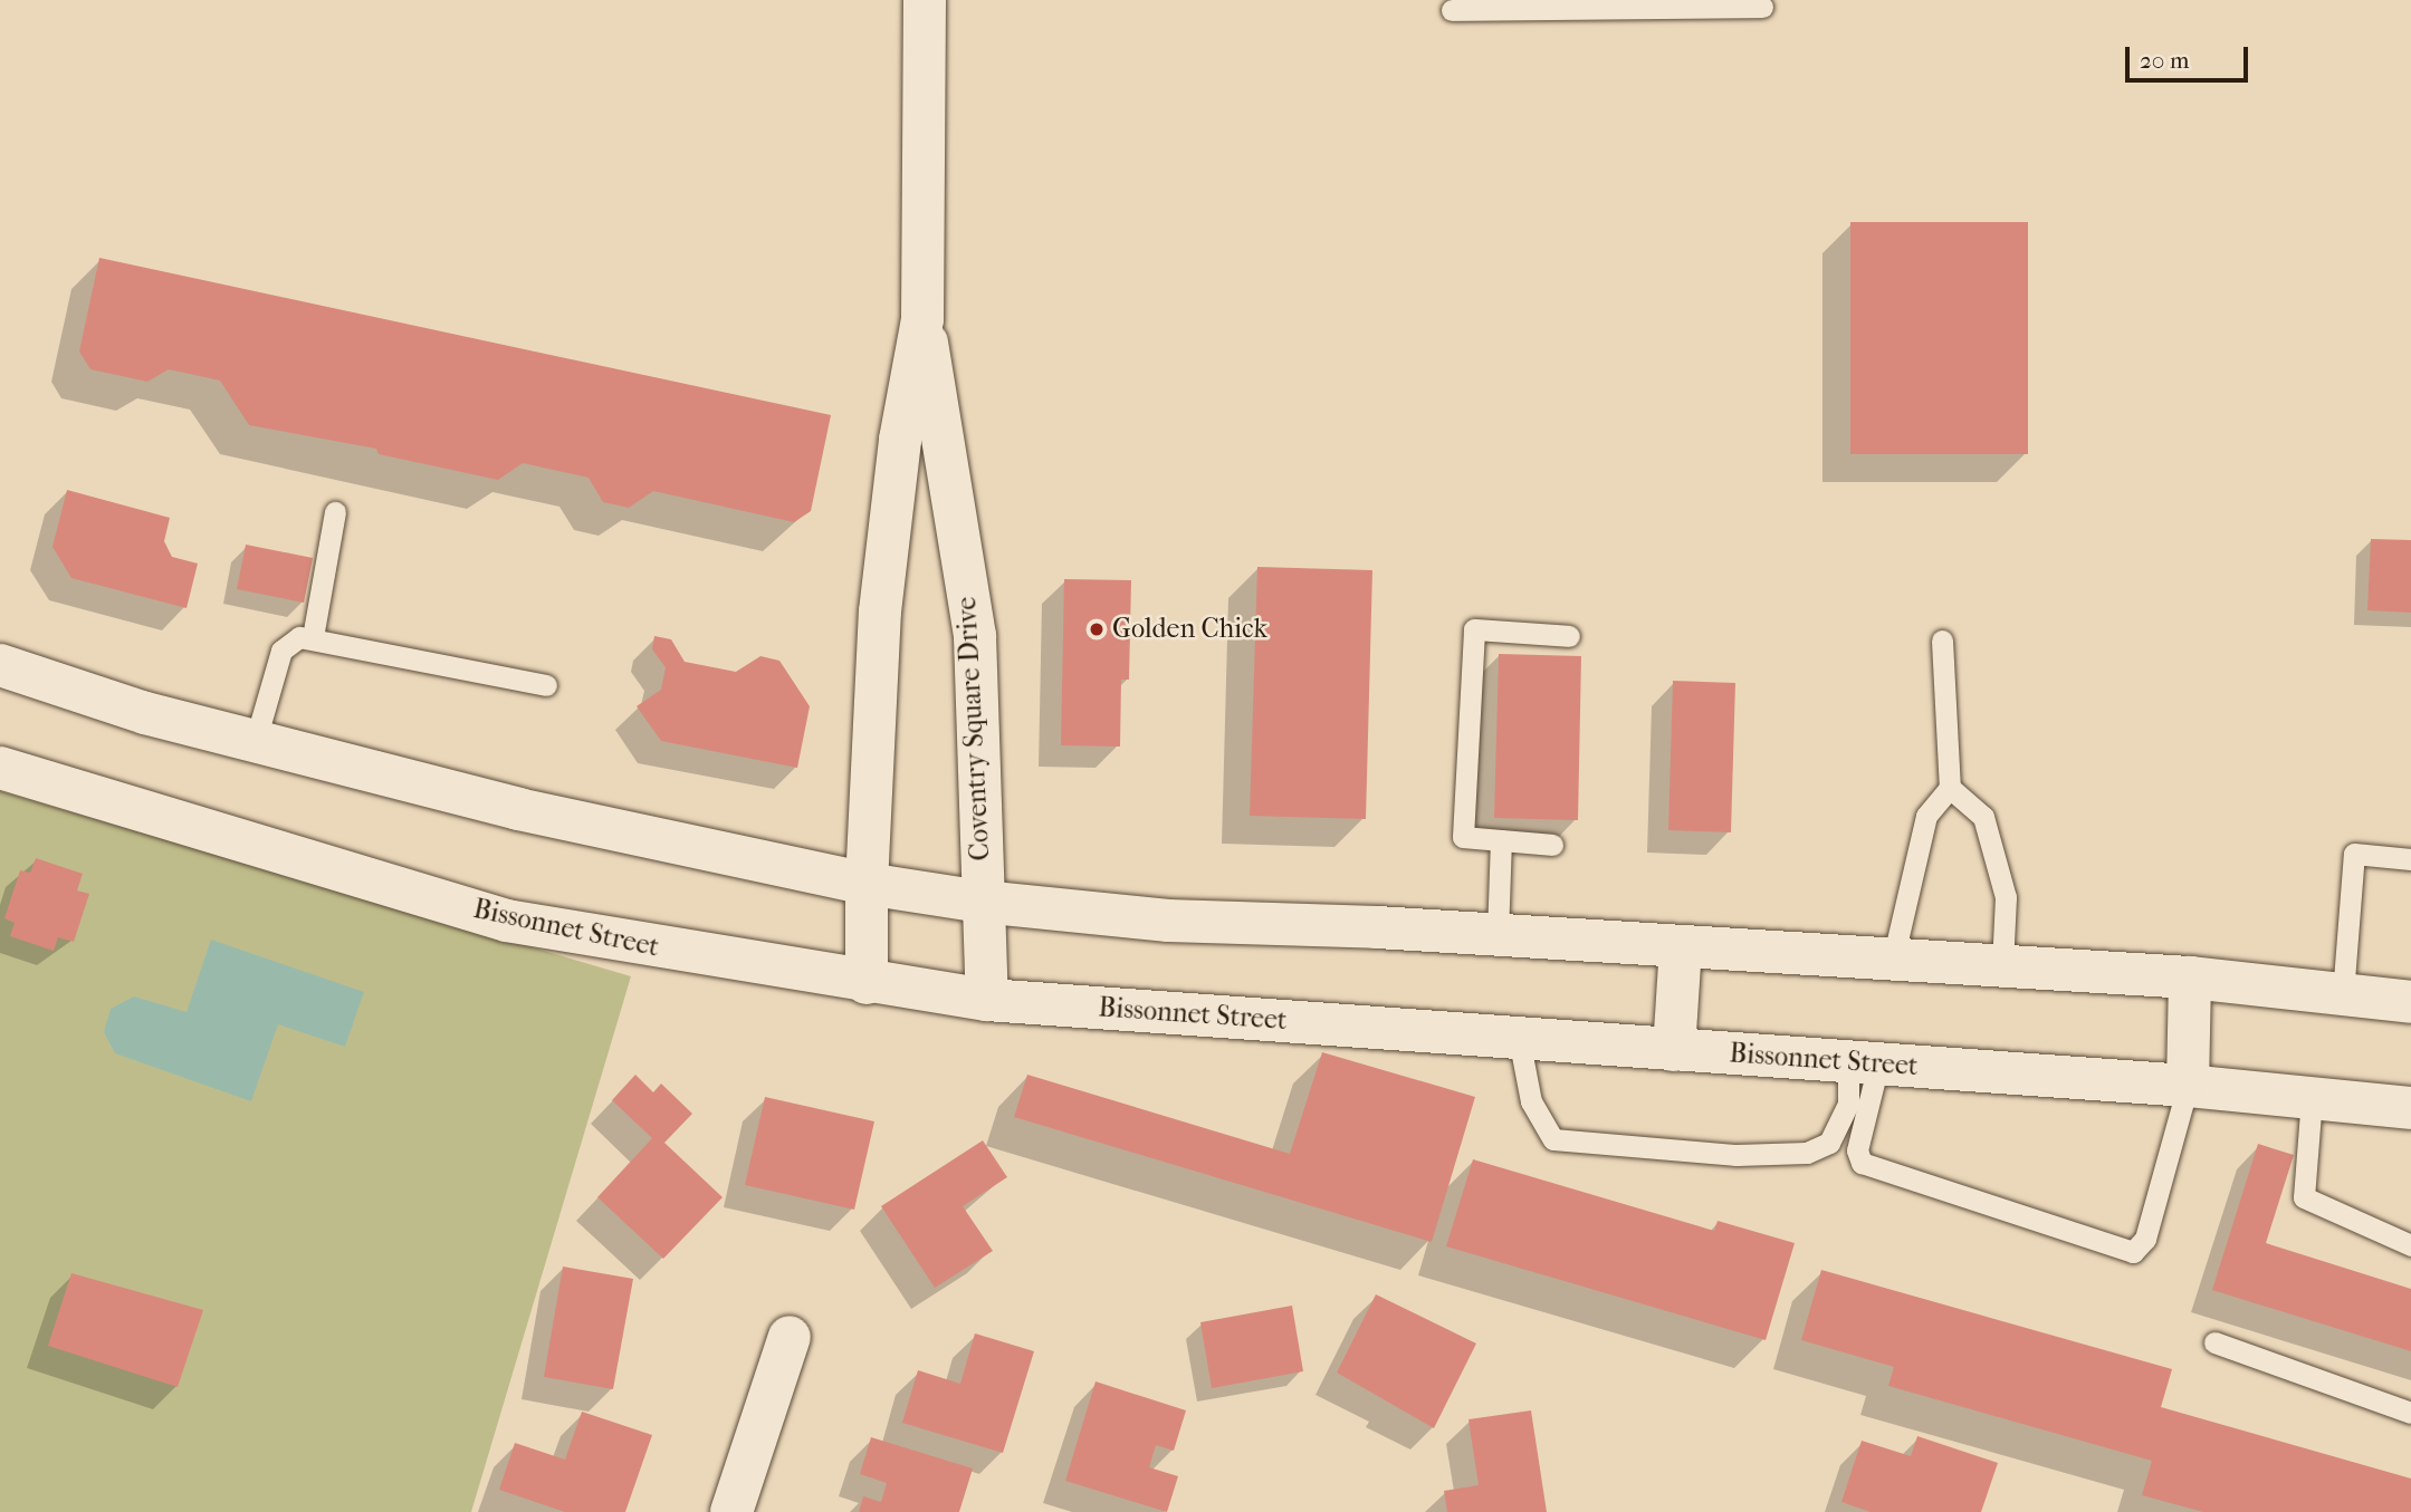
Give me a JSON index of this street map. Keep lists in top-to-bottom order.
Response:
{
  "streets": {
    "main road": ["Coventry Square Drive", "Bissonnet Street"]
  },
  "crossings": [
    ["Coventry Square Drive", "Bissonnet Street"]
  ],
  "places": ["Golden Chick"],
  "scale_bar": "20 m"
}
